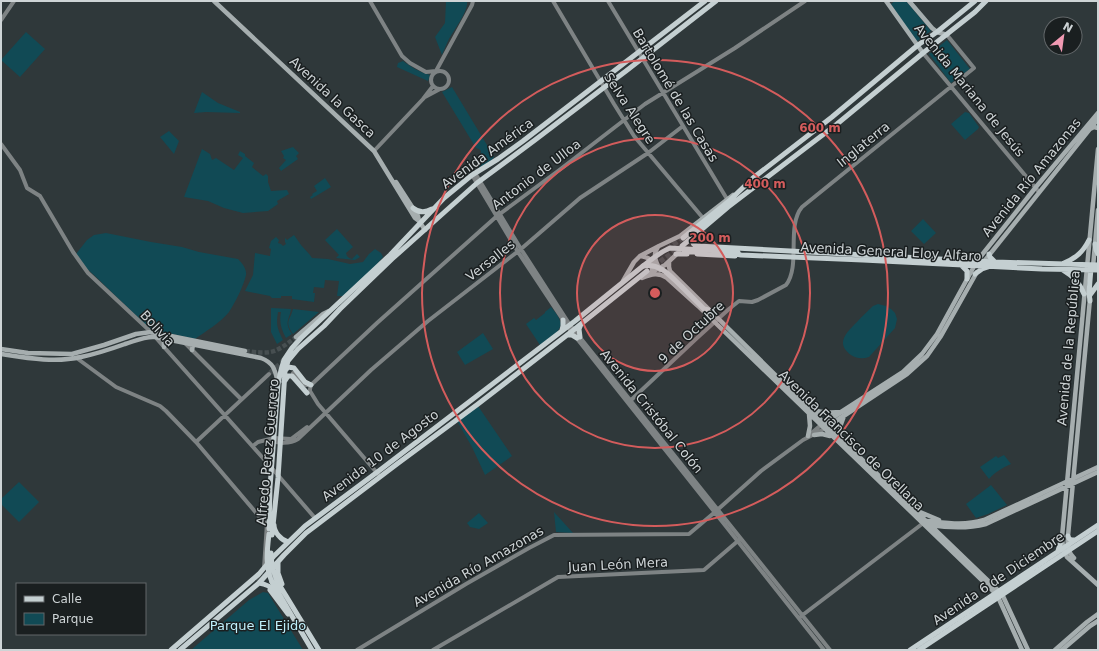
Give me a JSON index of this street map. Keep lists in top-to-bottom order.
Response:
{
  "streets": {
    "main road": [
      "Avenida Mariana de Jesús",
      "Avenida la Gasca",
      "Avenida América",
      "Avenida Río Amazonas",
      "Avenida General Eloy Alfaro",
      "Avenida de la República",
      "Avenida Francisco de Orellana",
      "Alfredo Perez Guerrero",
      "Avenida 10 de Agosto",
      "Avenida 6 de Diciembre"
    ],
    "street": [
      "Bartolomé de las Casas",
      "Selva Alegre",
      "Inglaterra",
      "Antonio de Ulloa",
      "Versalles",
      "Bolivia",
      "9 de Octubre",
      "Avenida Cristóbal Colón",
      "Juan León Mera"
    ]
  },
  "crossings": [
    ["Avenida Mariana de Jesús", "Inglaterra"],
    ["Avenida Mariana de Jesús", "Avenida Río Amazonas"],
    ["Avenida Mariana de Jesús", "Avenida 10 de Agosto"],
    ["Bartolomé de las Casas", "Avenida América"],
    ["Bartolomé de las Casas", "Antonio de Ulloa"],
    ["Bartolomé de las Casas", "Versalles"],
    ["Bartolomé de las Casas", "Avenida 10 de Agosto"],
    ["Avenida la Gasca", "Avenida América"],
    ["Selva Alegre", "Avenida América"],
    ["Selva Alegre", "Antonio de Ulloa"],
    ["Selva Alegre", "Versalles"],
    ["Selva Alegre", "Avenida 10 de Agosto"],
    ["Inglaterra", "Avenida General Eloy Alfaro"],
    ["Inglaterra", "9 de Octubre"],
    ["Inglaterra", "Avenida 10 de Agosto"],
    ["Avenida América", "Avenida Cristóbal Colón"],
    ["Avenida América", "Alfredo Perez Guerrero"],
    ["Antonio de Ulloa", "Avenida Cristóbal Colón"],
    ["Avenida Río Amazonas", "Avenida General Eloy Alfaro"],
    ["Avenida Río Amazonas", "Avenida Cristóbal Colón"],
    ["Avenida Río Amazonas", "Avenida Francisco de Orellana"],
    ["Avenida General Eloy Alfaro", "9 de Octubre"],
    ["Avenida General Eloy Alfaro", "Avenida de la República"],
    ["Versalles", "Bolivia"],
    ["Versalles", "Avenida Cristóbal Colón"],
    ["Versalles", "Alfredo Perez Guerrero"],
    ["Bolivia", "Alfredo Perez Guerrero"],
    ["Bolivia", "Avenida 10 de Agosto"],
    ["9 de Octubre", "Avenida Cristóbal Colón"],
    ["9 de Octubre", "Avenida Francisco de Orellana"],
    ["Avenida de la República", "Avenida 6 de Diciembre"],
    ["Avenida Cristóbal Colón", "Avenida 10 de Agosto"],
    ["Avenida Cristóbal Colón", "Juan León Mera"],
    ["Avenida Francisco de Orellana", "Avenida 10 de Agosto"],
    ["Avenida Francisco de Orellana", "Avenida 6 de Diciembre"]
  ],
  "parks": ["Parque El Ejido"],
  "legend": ["Calle", "Parque"],
  "north": "top right",
  "rings": ["600 m", "400 m", "200 m"]
}
